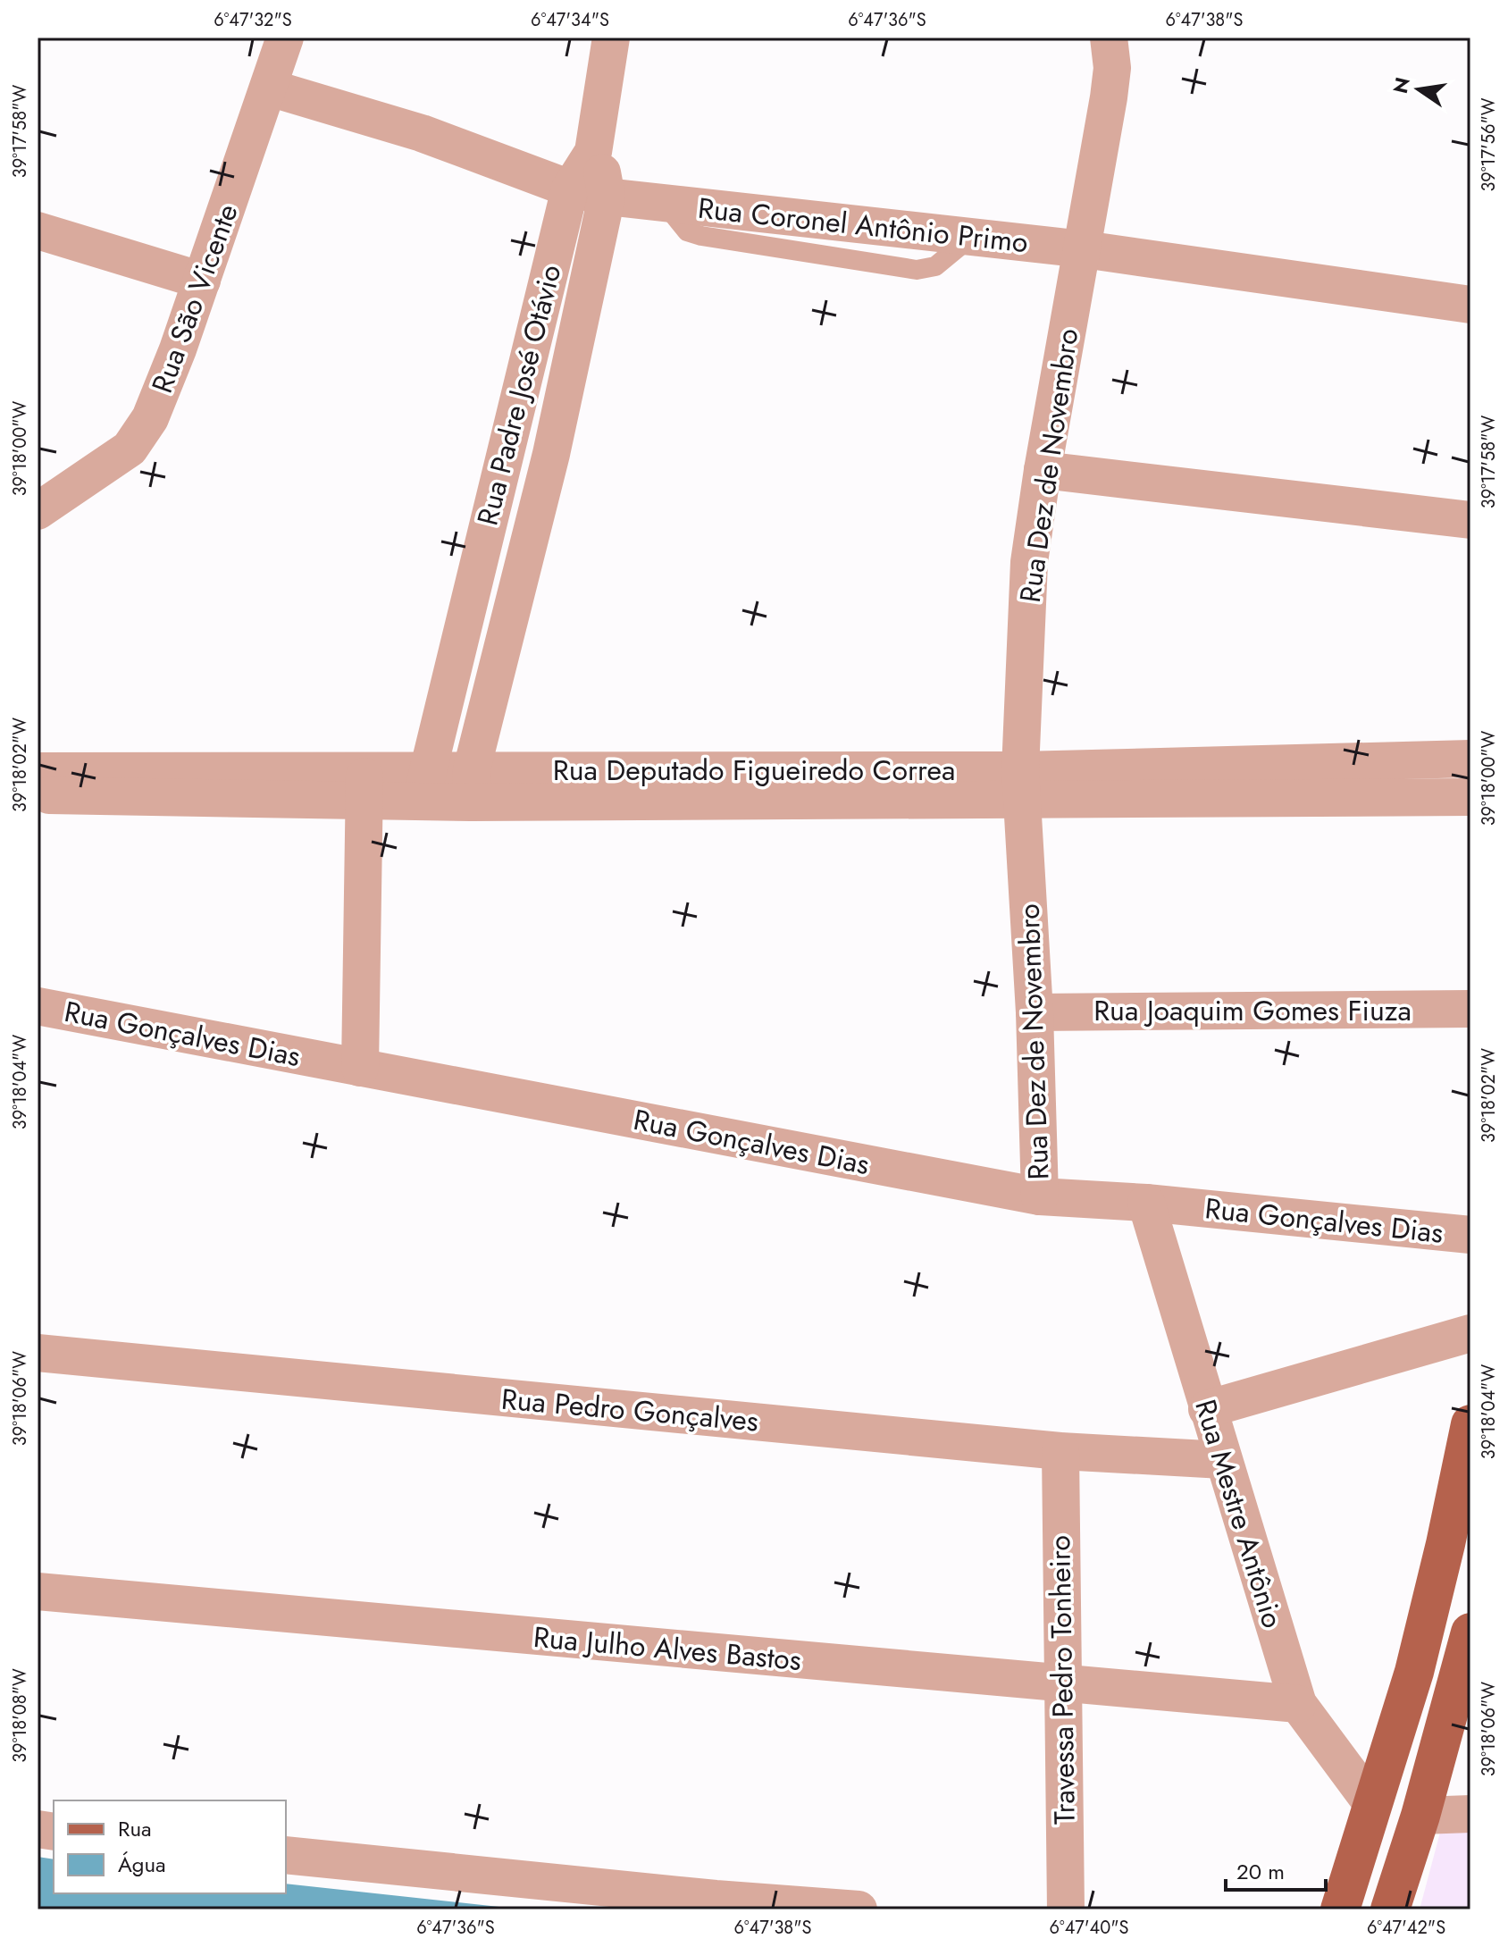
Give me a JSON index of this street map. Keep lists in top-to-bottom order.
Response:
{
  "streets": {
    "street": [
      "Rua Coronel Antônio Primo",
      "Rua São Vicente",
      "Rua Padre José Otávio",
      "Rua Dez de Novembro",
      "Rua Deputado Figueiredo Correa",
      "Rua Joaquim Gomes Fiuza",
      "Rua Gonçalves Dias",
      "Rua Pedro Gonçalves",
      "Rua Mestre Antônio",
      "Rua Julho Alves Bastos",
      "Travessa Pedro Tonheiro"
    ]
  },
  "crossings": [
    ["Rua Coronel Antônio Primo", "Rua São Vicente"],
    ["Rua Coronel Antônio Primo", "Rua Padre José Otávio"],
    ["Rua Coronel Antônio Primo", "Rua Dez de Novembro"],
    ["Rua Padre José Otávio", "Rua Deputado Figueiredo Correa"],
    ["Rua Dez de Novembro", "Rua Deputado Figueiredo Correa"],
    ["Rua Dez de Novembro", "Rua Joaquim Gomes Fiuza"],
    ["Rua Dez de Novembro", "Rua Gonçalves Dias"],
    ["Rua Gonçalves Dias", "Rua Mestre Antônio"],
    ["Rua Pedro Gonçalves", "Rua Mestre Antônio"],
    ["Rua Pedro Gonçalves", "Travessa Pedro Tonheiro"],
    ["Rua Mestre Antônio", "Rua Julho Alves Bastos"],
    ["Rua Julho Alves Bastos", "Travessa Pedro Tonheiro"]
  ],
  "legend": ["Rua", "Água"],
  "scale_bar": "20 m",
  "north": "left",
  "coordinates": [
    "6°47'32\"S",
    "6°47'34\"S",
    "6°47'36\"S",
    "6°47'38\"S",
    "39°17'58\"W",
    "39°17'56\"W",
    "39°18'00\"W",
    "39°18'02\"W",
    "39°18'04\"W",
    "39°18'06\"W",
    "39°18'08\"W",
    "6°47'40\"S",
    "6°47'42\"S"
  ]
}
